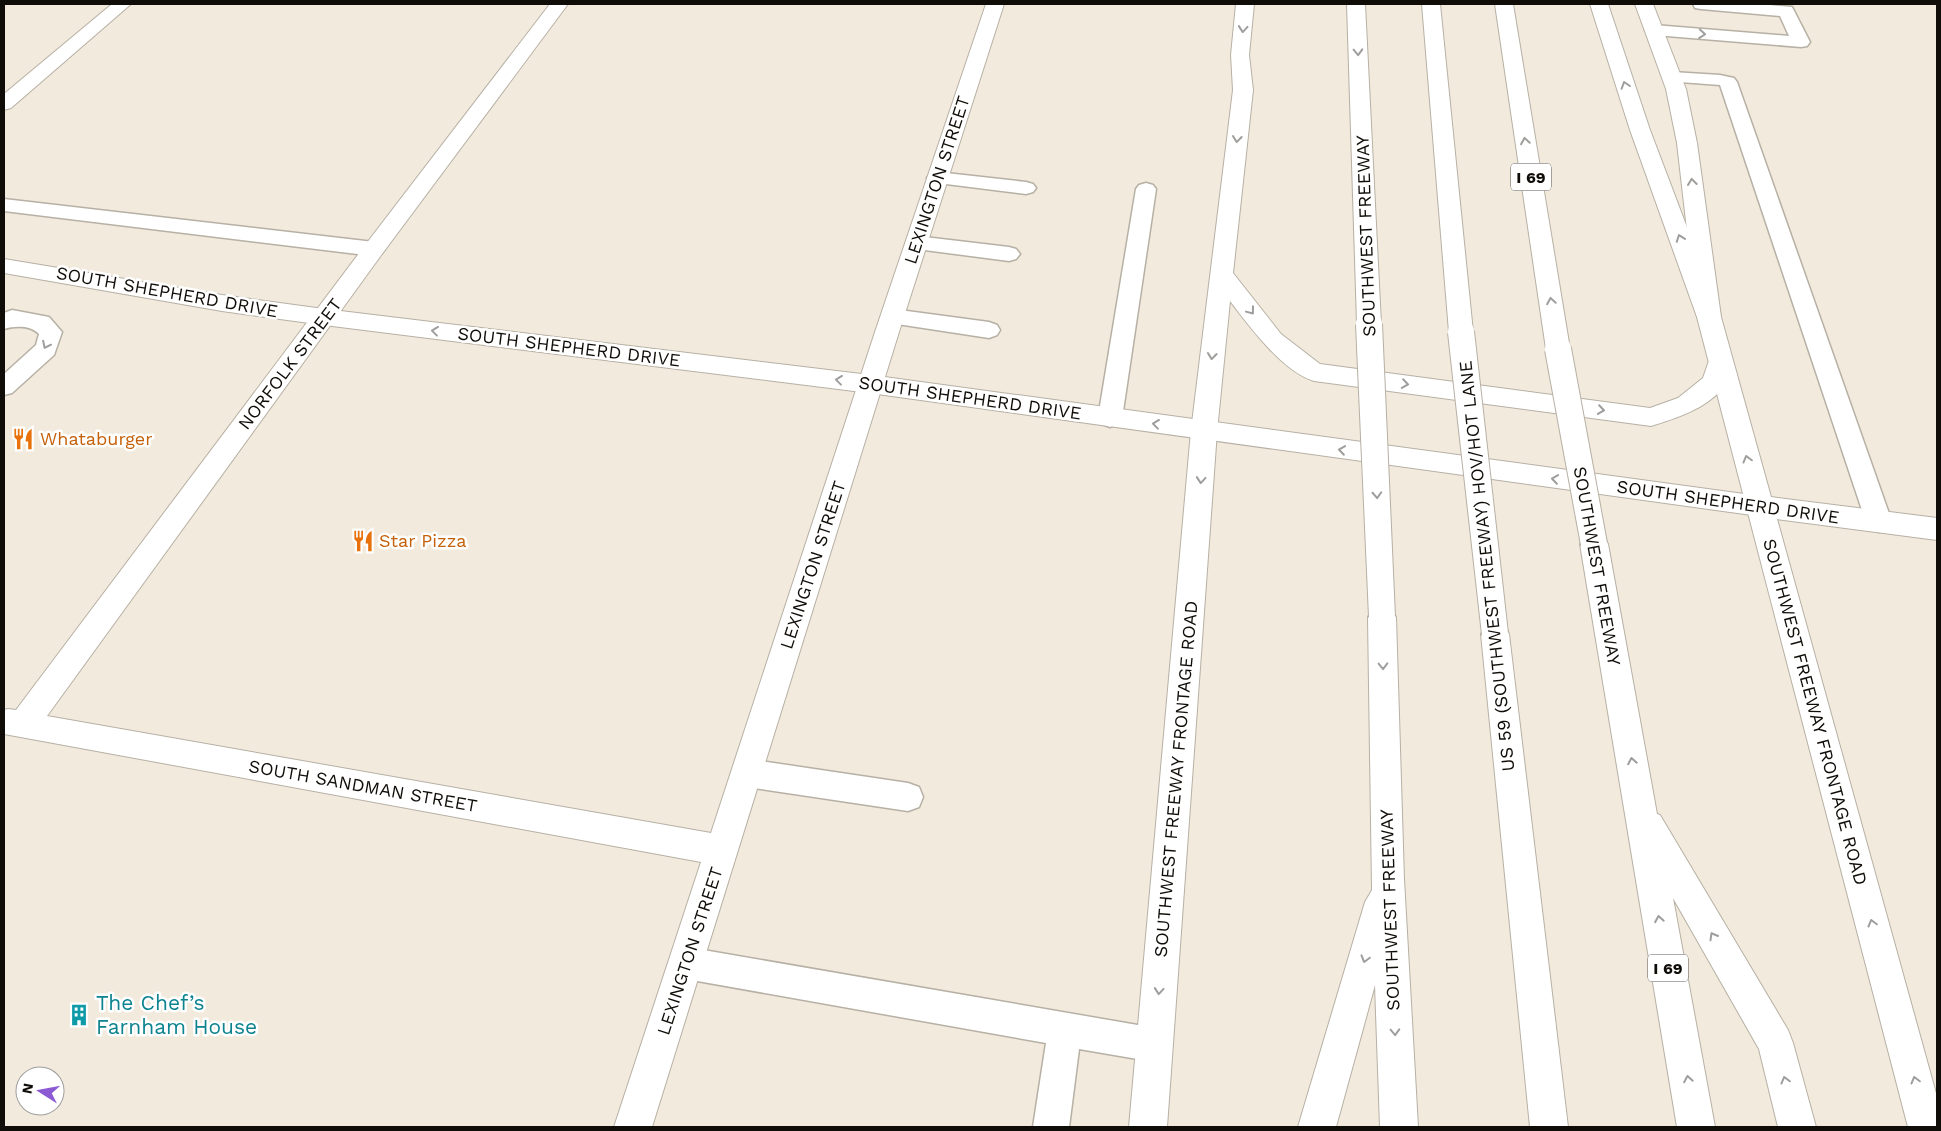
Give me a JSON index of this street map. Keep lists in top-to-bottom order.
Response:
{
  "streets": {
    "main road": [
      "I 69",
      "LEXINGTON STREET",
      "SOUTHWEST FREEWAY",
      "SOUTH SHEPHERD DRIVE",
      "NORFOLK STREET",
      "US 59 (SOUTHWEST FREEWAY) HOV/HOT LANE",
      "SOUTHWEST FREEWAY FRONTAGE ROAD",
      "SOUTH SANDMAN STREET"
    ]
  },
  "crossings": [
    ["LEXINGTON STREET", "SOUTH SHEPHERD DRIVE"],
    ["LEXINGTON STREET", "SOUTH SANDMAN STREET"],
    ["SOUTH SHEPHERD DRIVE", "NORFOLK STREET"],
    ["SOUTH SHEPHERD DRIVE", "SOUTHWEST FREEWAY FRONTAGE ROAD"],
    ["NORFOLK STREET", "SOUTH SANDMAN STREET"]
  ],
  "one_way": ["SOUTH SHEPHERD DRIVE"],
  "places": {
    "restaurant": ["Whataburger", "Star Pizza"],
    "building": ["The Chef’s Farnham House"]
  },
  "north": "left"
}
